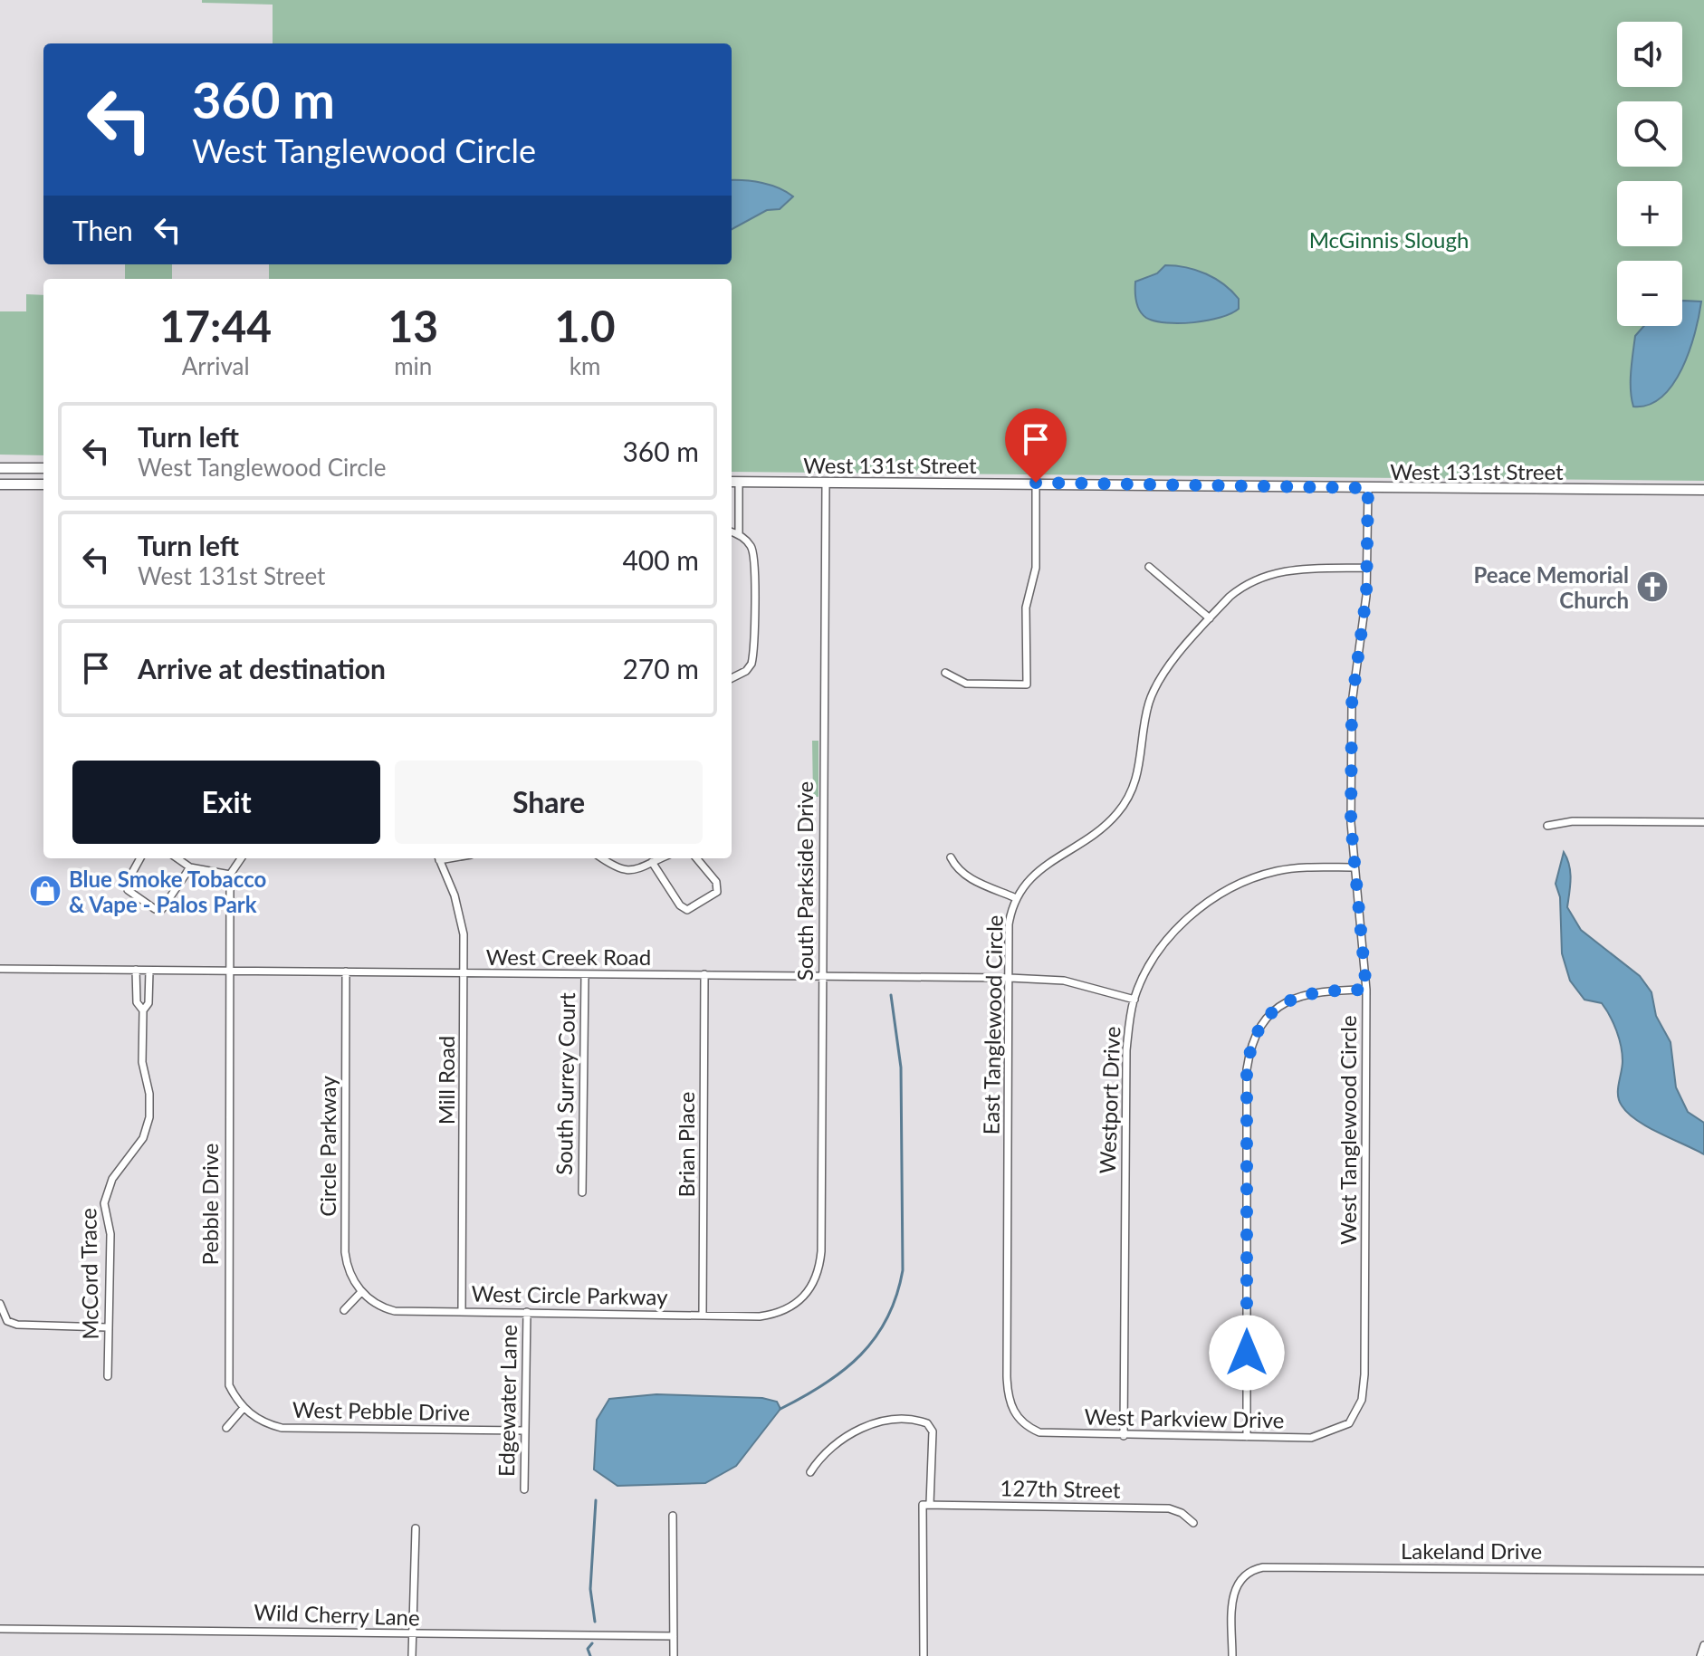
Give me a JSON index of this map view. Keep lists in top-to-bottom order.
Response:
{
  "streets": {
    "street": [
      "West 131st Street",
      "South Parkside Drive",
      "West Creek Road",
      "East Tanglewood Circle",
      "Mill Road",
      "South Surrey Court",
      "Westport Drive",
      "West Tanglewood Circle",
      "Brian Place",
      "Circle Parkway",
      "Pebble Drive",
      "McCord Trace",
      "West Circle Parkway",
      "Edgewater Lane",
      "West Pebble Drive",
      "West Parkview Drive",
      "127th Street",
      "Lakeland Drive",
      "Wild Cherry Lane"
    ]
  },
  "crossings": [
    ["West 131st Street", "South Parkside Drive"],
    ["West 131st Street", "West Tanglewood Circle"],
    ["South Parkside Drive", "West Creek Road"],
    ["South Parkside Drive", "West Circle Parkway"],
    ["West Creek Road", "East Tanglewood Circle"],
    ["West Creek Road", "Mill Road"],
    ["West Creek Road", "South Surrey Court"],
    ["West Creek Road", "Westport Drive"],
    ["West Creek Road", "Brian Place"],
    ["West Creek Road", "Circle Parkway"],
    ["West Creek Road", "Pebble Drive"],
    ["West Creek Road", "McCord Trace"],
    ["East Tanglewood Circle", "West Tanglewood Circle"],
    ["East Tanglewood Circle", "West Parkview Drive"],
    ["Mill Road", "West Circle Parkway"],
    ["Westport Drive", "West Tanglewood Circle"],
    ["Westport Drive", "West Parkview Drive"],
    ["West Tanglewood Circle", "West Parkview Drive"],
    ["Brian Place", "West Circle Parkway"],
    ["Circle Parkway", "West Circle Parkway"],
    ["Pebble Drive", "West Pebble Drive"],
    ["West Circle Parkway", "Edgewater Lane"],
    ["Edgewater Lane", "West Pebble Drive"]
  ],
  "parks": ["McGinnis Slough"],
  "places": {
    "church": ["Peace Memorial Church"],
    "shop": ["Blue Smoke Tobacco & Vape - Palos Park"]
  },
  "page": {
    "map_buttons": ["+", "−"],
    "turn": ["360 m", "West Tanglewood Circle"],
    "then": "Then",
    "eta": [
      "17:44",
      "Arrival",
      "13",
      "min",
      "1.0",
      "km"
    ],
    "list": [
      {
        "name": "Turn left",
        "note": "West Tanglewood Circle",
        "value": "360 m"
      },
      {
        "name": "Turn left",
        "note": "West 131st Street",
        "value": "400 m"
      },
      {
        "name": "Arrive at destination",
        "value": "270 m"
      }
    ],
    "buttons": ["Exit", "Share"]
  }
}
